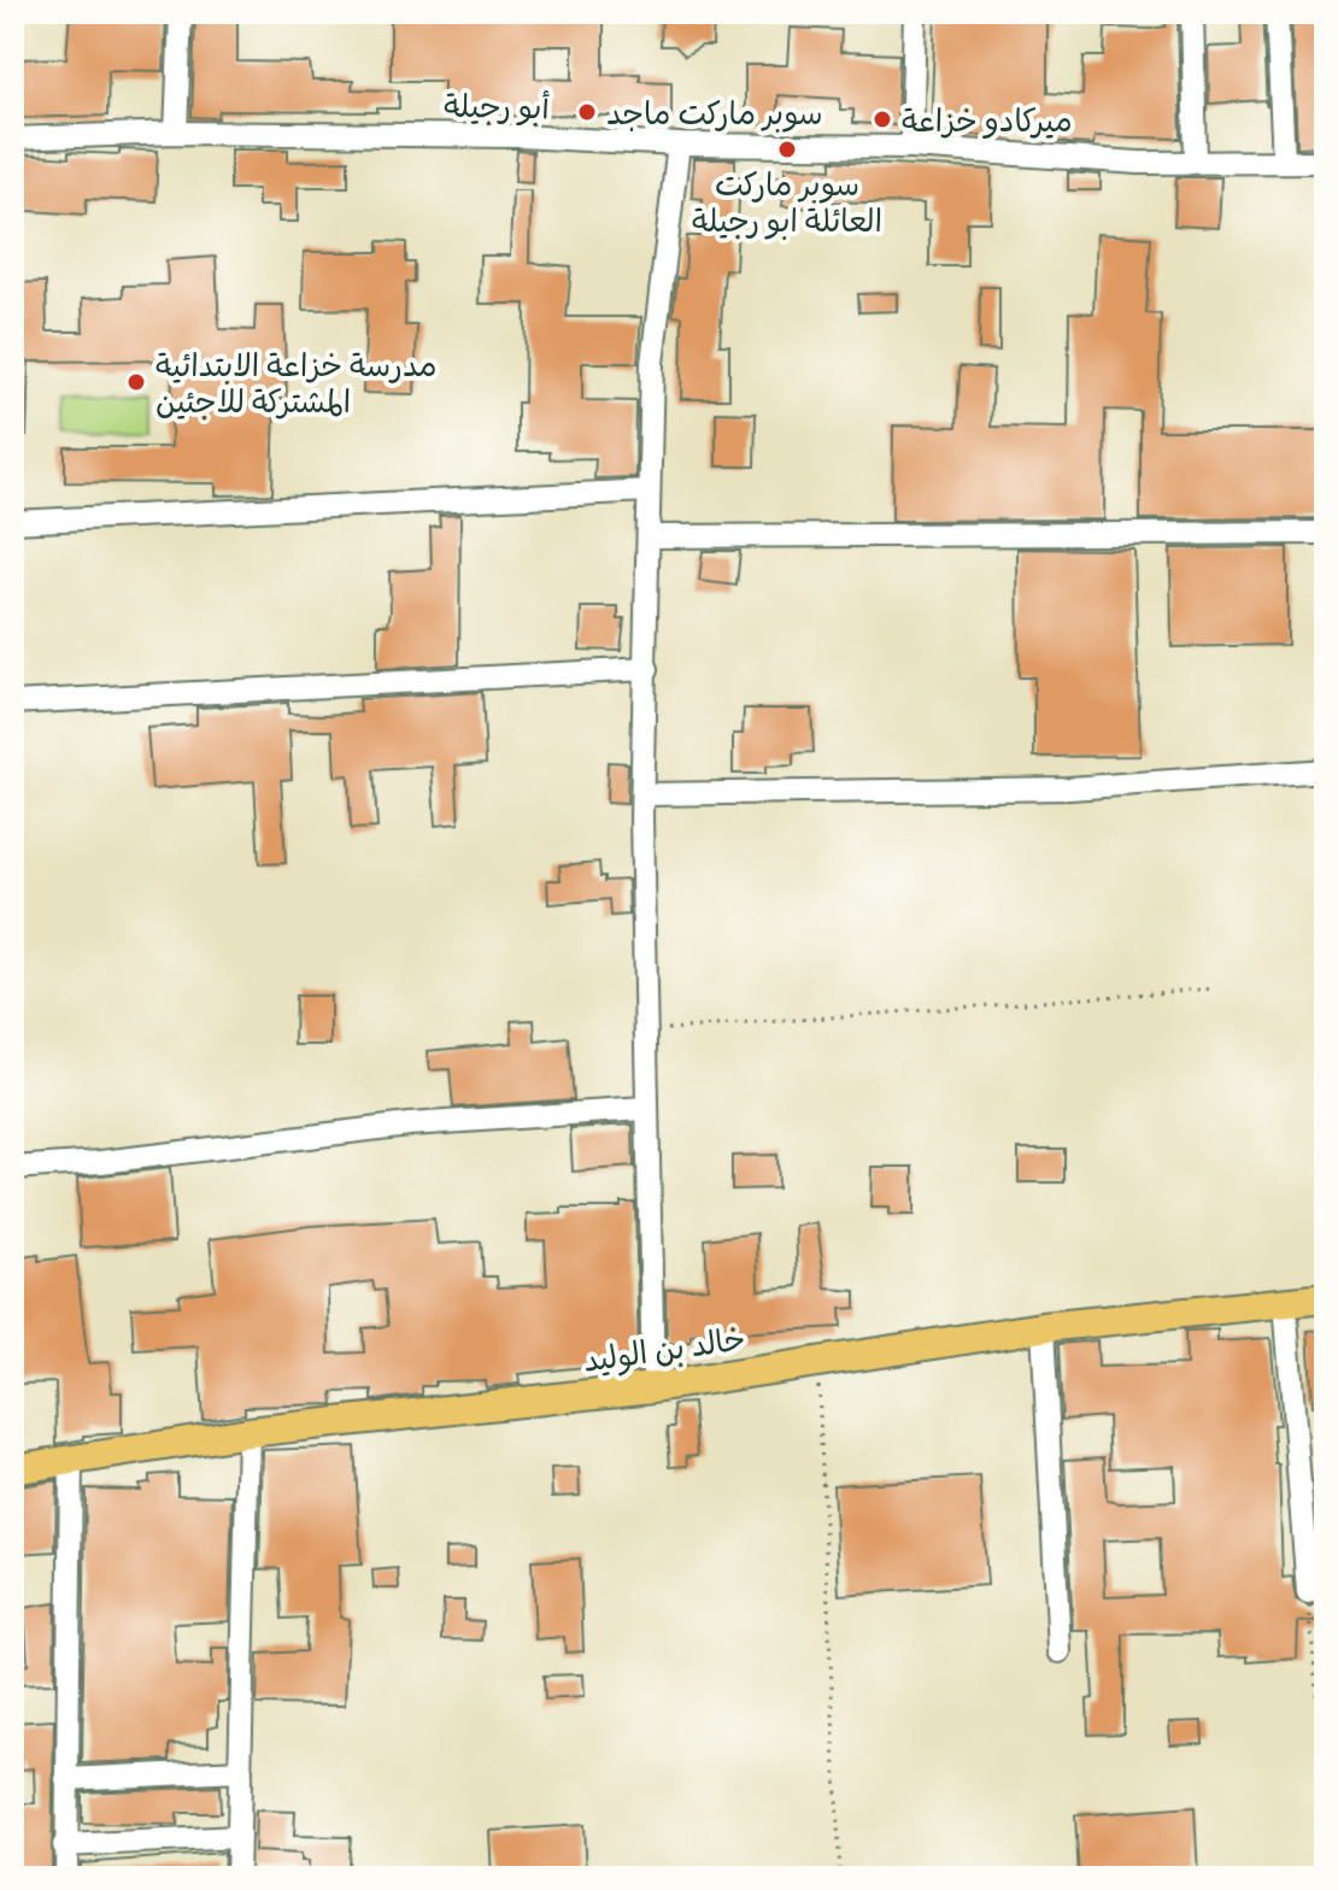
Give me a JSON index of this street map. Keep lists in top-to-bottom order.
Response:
{
  "streets": {
    "main road": ["خالد بن الوليد"],
    "street": ["أبو رجيلة"]
  },
  "places": [
    "سوبر ماركت ماجد",
    "ميركادو خزاعة",
    "سوبر ماركت العائلة ابو رجيلة",
    "مدرسة خزاعة الابتدائية المشتركة للاجئين"
  ]
}
